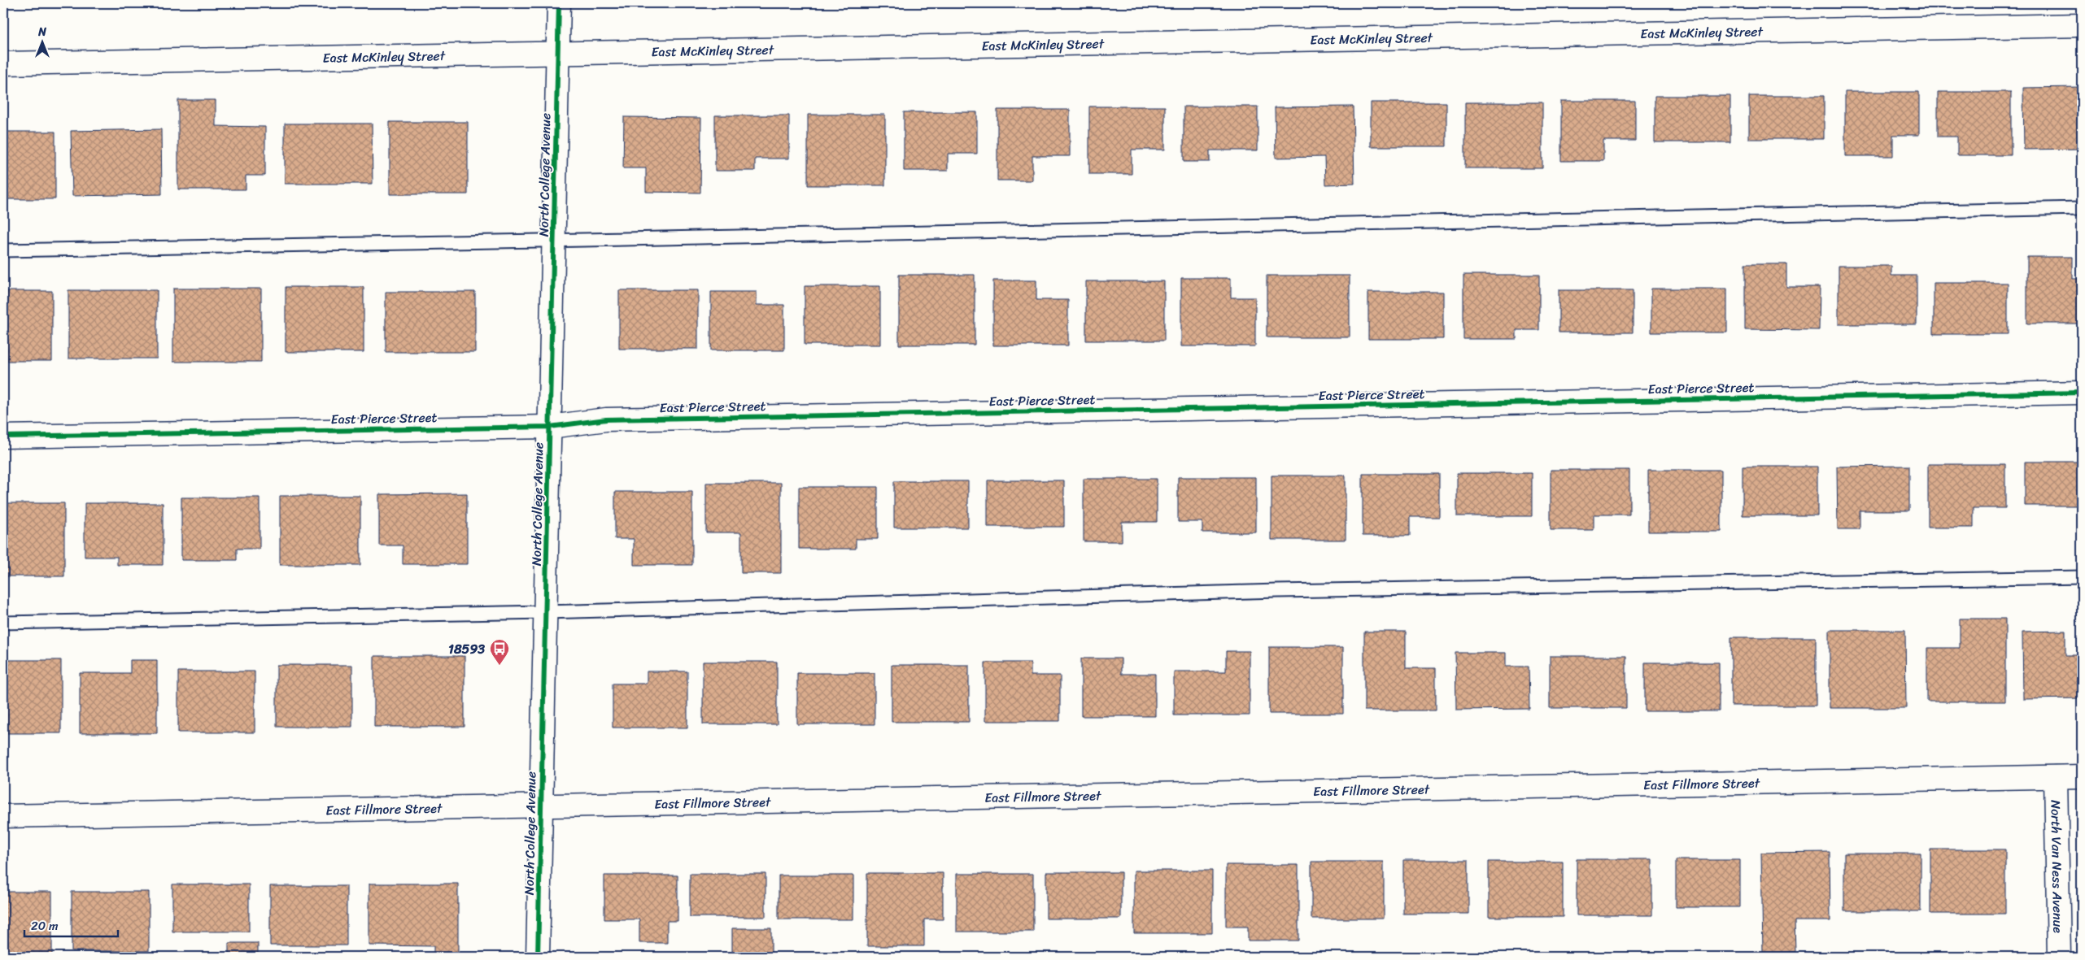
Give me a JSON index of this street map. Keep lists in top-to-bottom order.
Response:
{
  "streets": {
    "street": [
      "East McKinley Street",
      "North College Avenue",
      "East Pierce Street",
      "East Fillmore Street",
      "North Van Ness Avenue"
    ]
  },
  "crossings": [
    ["East McKinley Street", "North College Avenue"],
    ["North College Avenue", "East Pierce Street"],
    ["North College Avenue", "East Fillmore Street"],
    ["East Fillmore Street", "North Van Ness Avenue"]
  ],
  "places": {
    "bus stop": ["18593"]
  },
  "scale_bar": "20 m",
  "north": "top"
}
